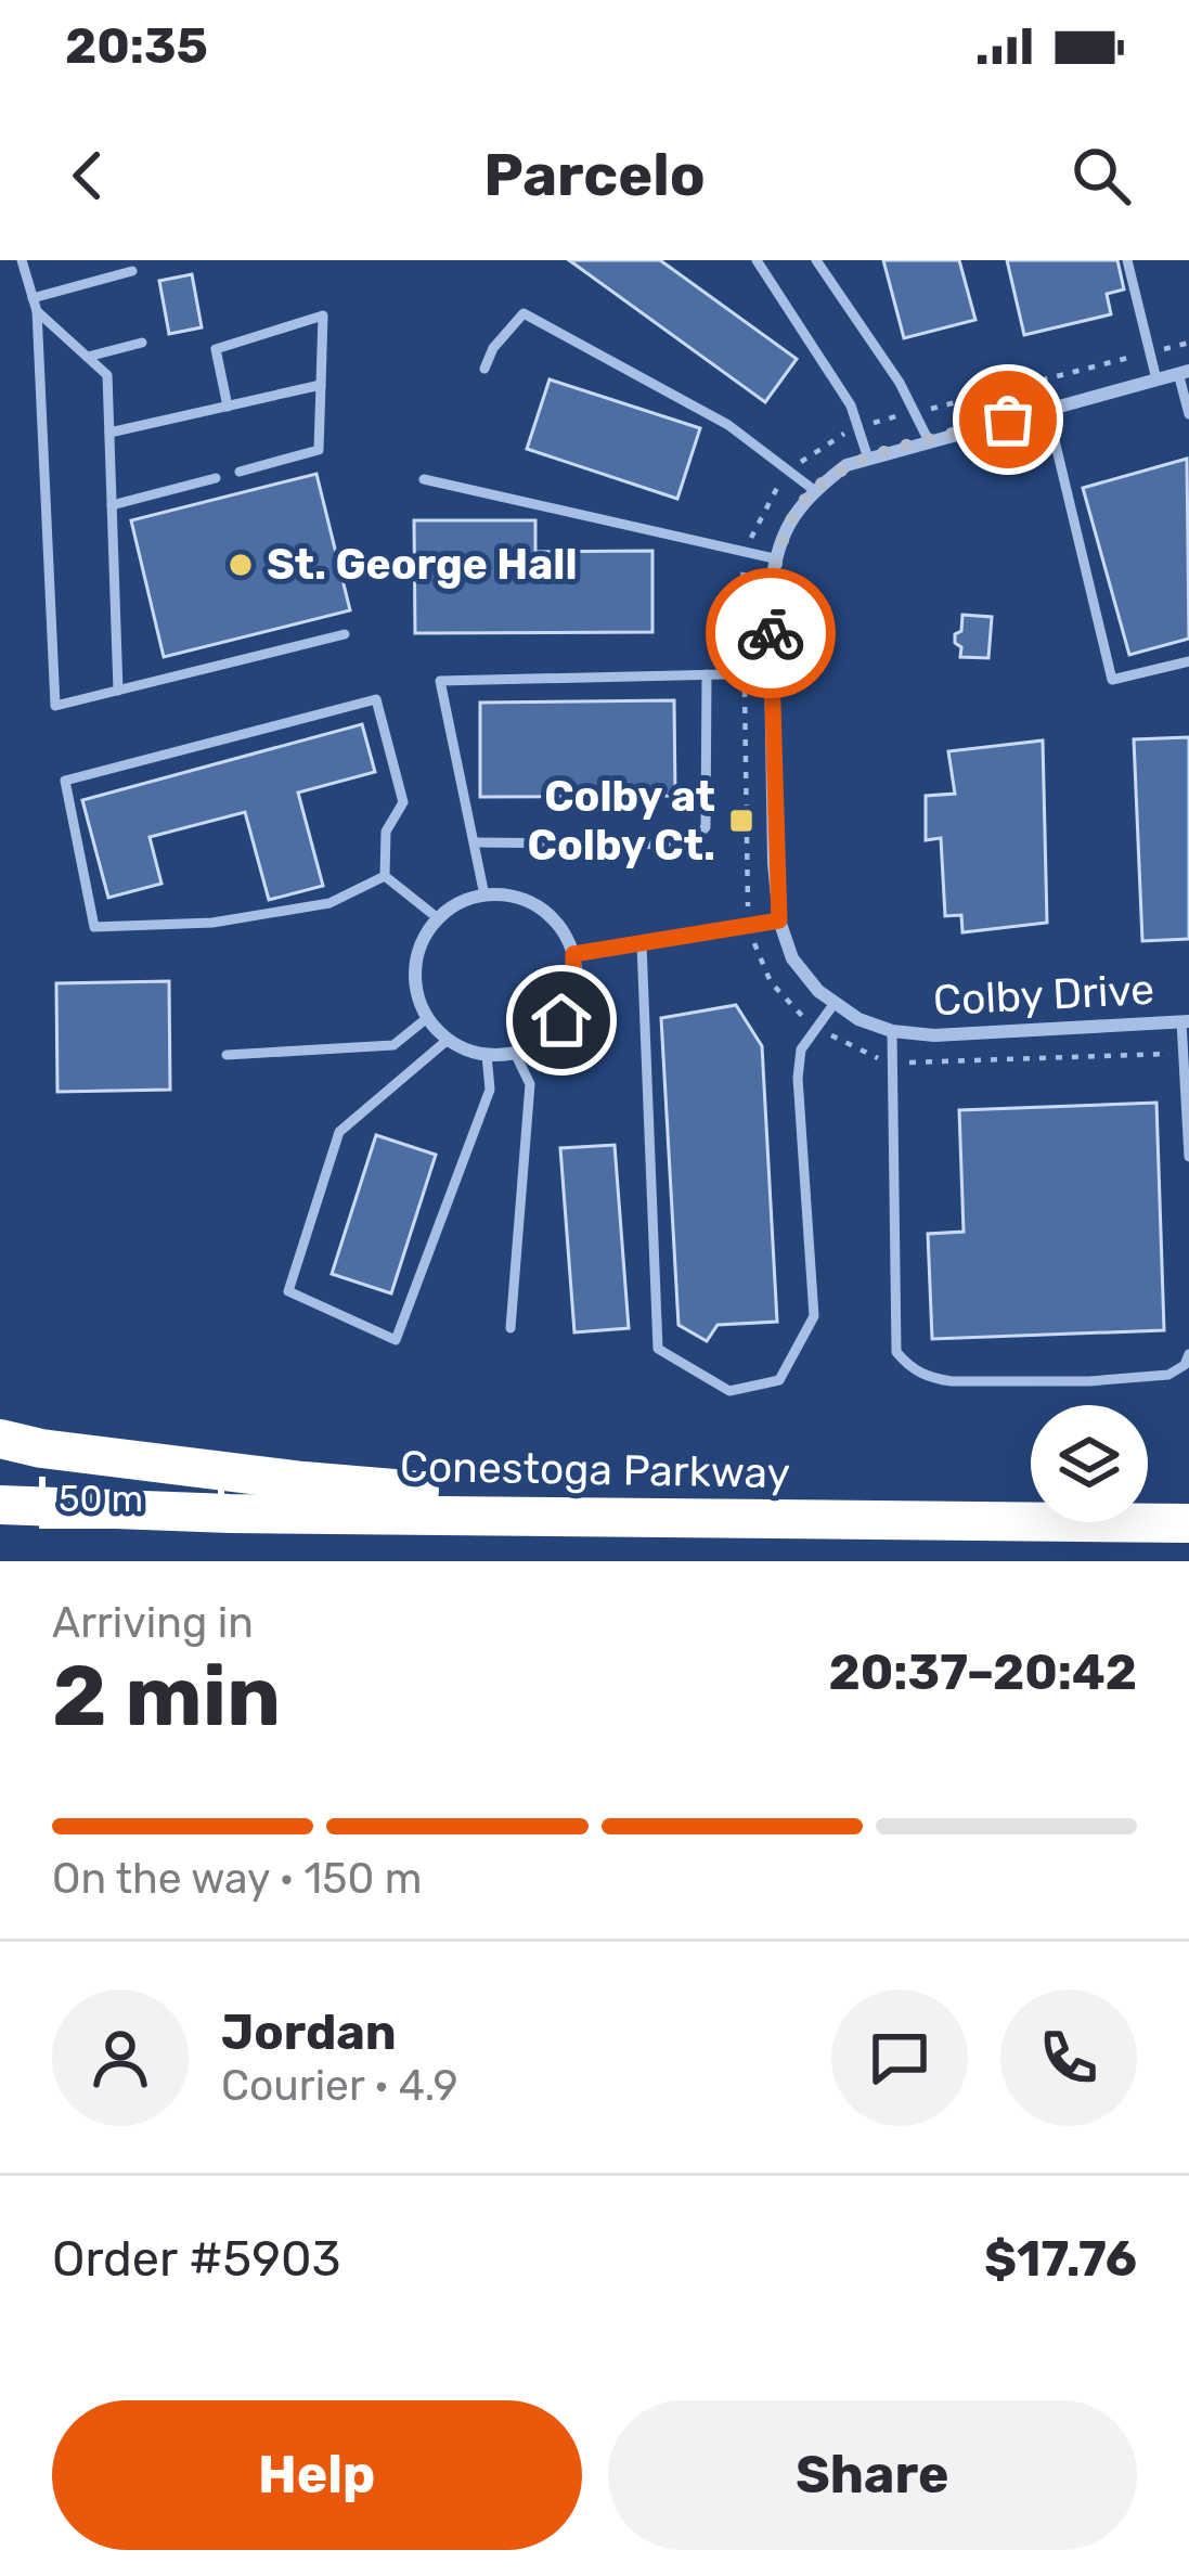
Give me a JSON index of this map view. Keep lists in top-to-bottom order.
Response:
{
  "streets": {
    "highway": ["Conestoga Parkway"],
    "street": ["Colby Drive"]
  },
  "places": {
    "other": ["St. George Hall"],
    "transit": ["Colby at Colby Ct."]
  },
  "scale_bar": "50 m",
  "page": {
    "status": "20:35",
    "header": "Parcelo",
    "scale": "50 m",
    "heading": ["2 min", "Arriving in", "20:37–20:42"],
    "panel": [
      "Jordan",
      "Courier · 4.9",
      "Order #5903",
      "$17.76"
    ],
    "bar": "On the way · 150 m",
    "buttons": ["Help", "Share"]
  }
}
